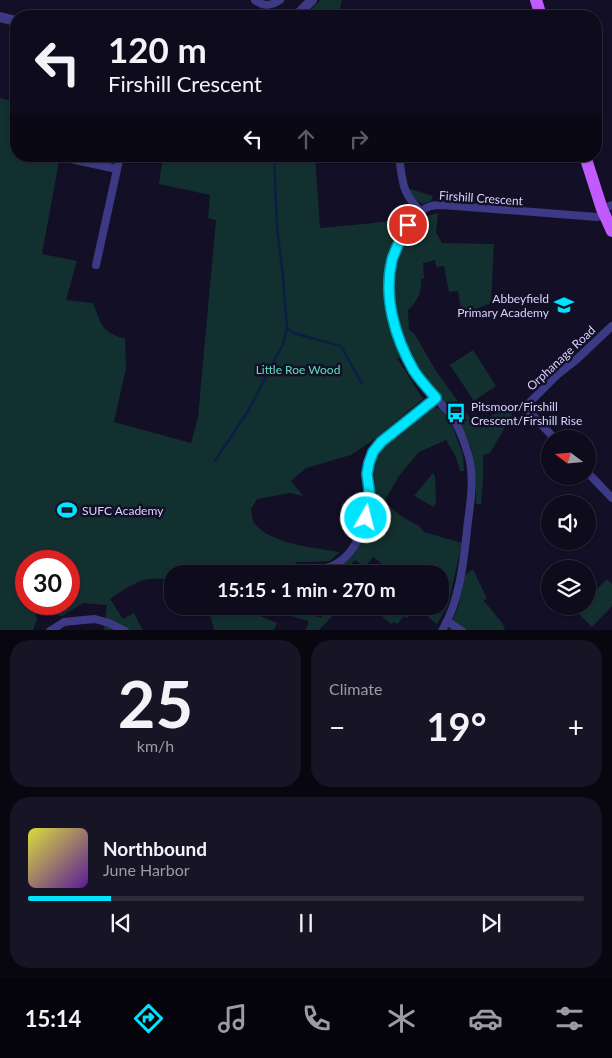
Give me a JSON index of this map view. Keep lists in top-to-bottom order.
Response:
{
  "streets": {
    "street": ["Firshill Crescent", "Orphanage Road"]
  },
  "parks": ["Little Roe Wood"],
  "places": {
    "school or university": ["Abbeyfield Primary Academy"],
    "bus stop": ["Pitsmoor/Firshill Crescent/Firshill Rise"],
    "sports": ["SUFC Academy"]
  },
  "north": "left",
  "page": {
    "turn": ["120 m", "Firshill Crescent"],
    "limit": "30",
    "trip": "15:15 · 1 min · 270 m",
    "tile": [
      ["25", "km/h"],
      "Climate"
    ],
    "heat": ["−", "19°", "+"],
    "song": ["Northbound", "June Harbor"],
    "tabs": "15:14"
  }
}
